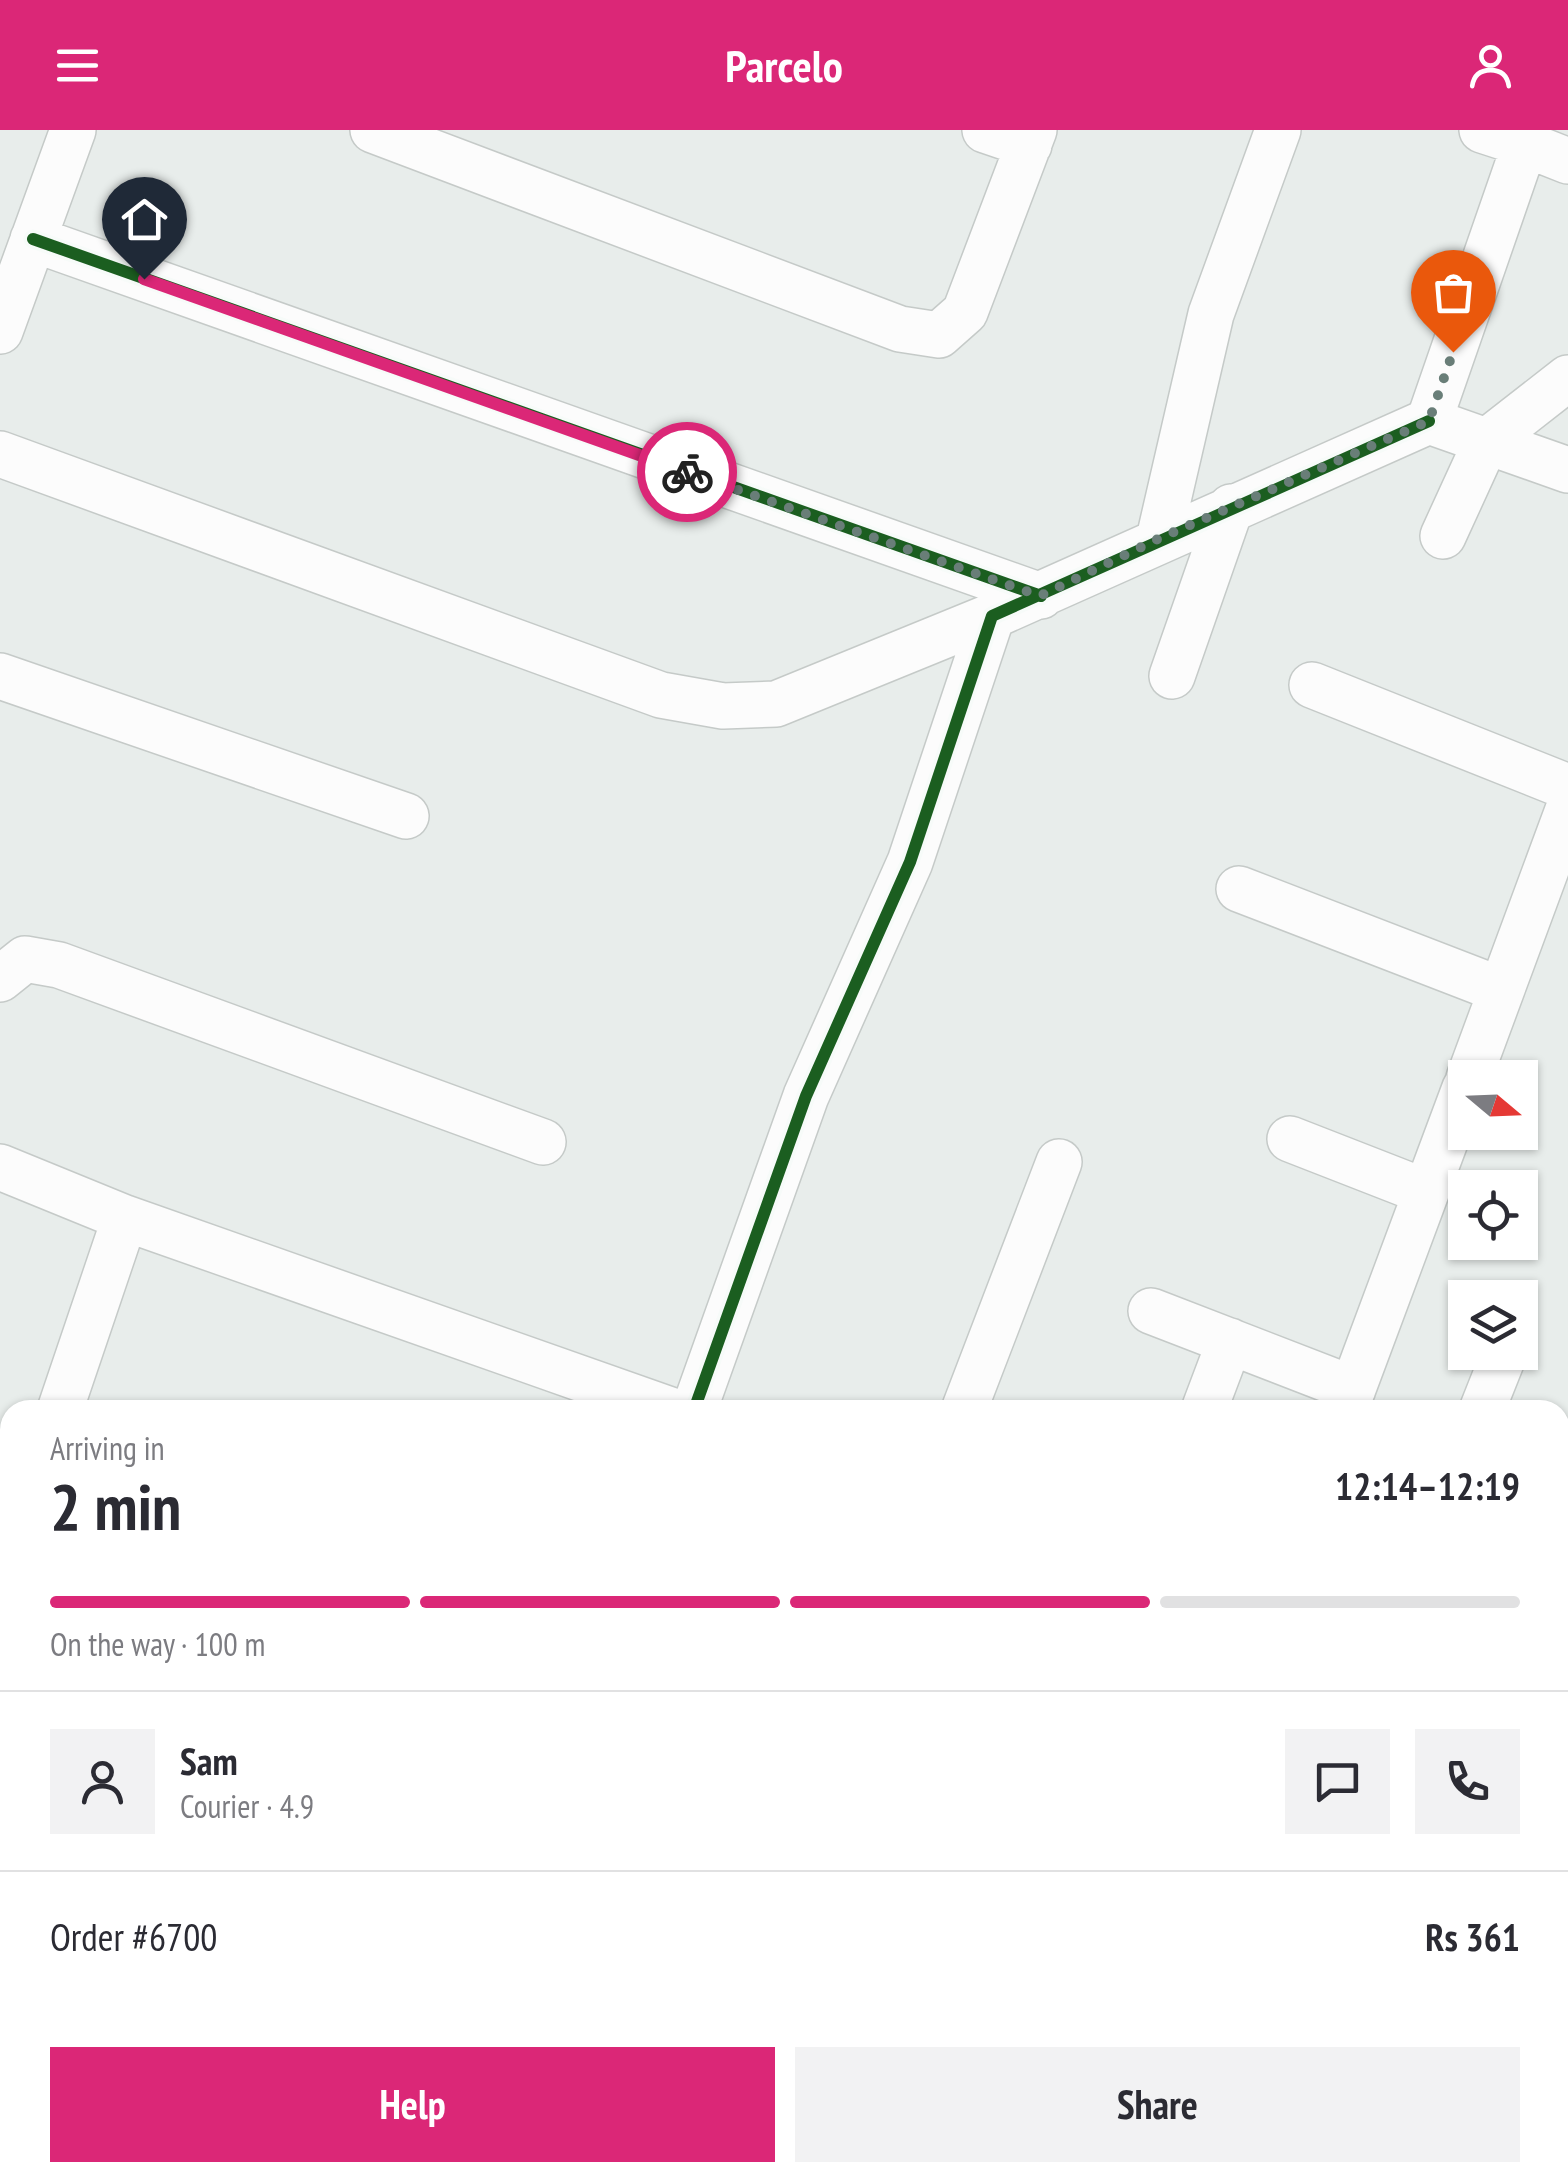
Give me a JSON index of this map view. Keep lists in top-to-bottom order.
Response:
{
  "north": "right",
  "page": {
    "header": "Parcelo",
    "heading": ["2 min", "Arriving in", "12:14–12:19"],
    "panel": [
      "Sam",
      "Courier · 4.9",
      "Order #6700",
      "Rs 361"
    ],
    "bar": "On the way · 100 m",
    "buttons": ["Help", "Share"]
  }
}
